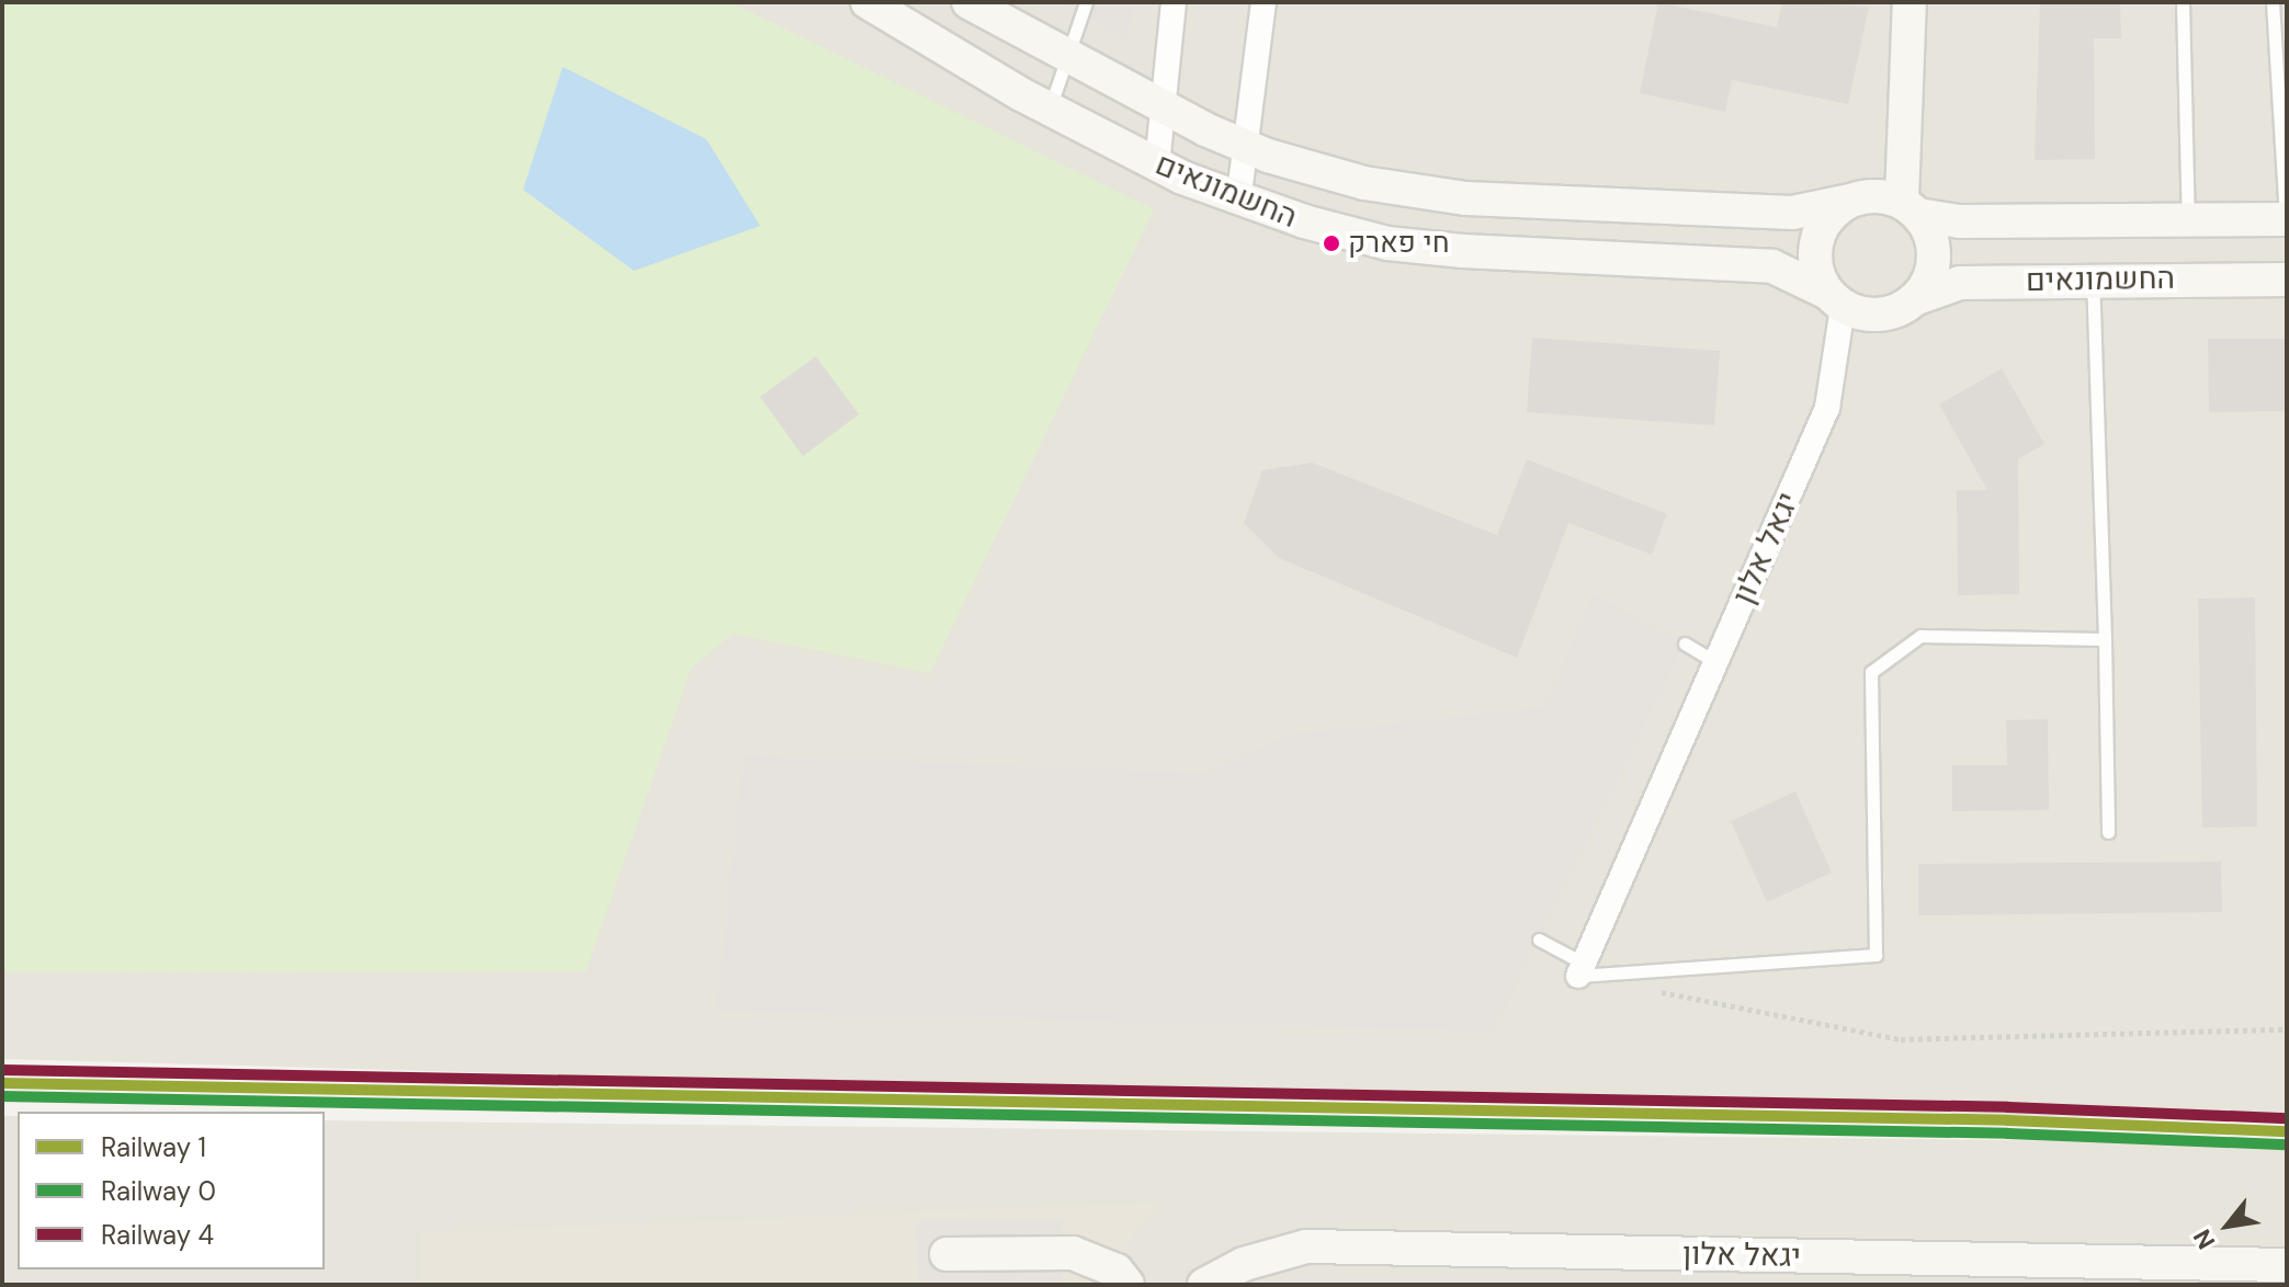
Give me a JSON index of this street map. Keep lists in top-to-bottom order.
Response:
{
  "streets": {
    "street": ["החשמונאים", "יגאל אלון"]
  },
  "crossings": [
    ["החשמונאים", "יגאל אלון"]
  ],
  "places": ["חי פארק"],
  "lines": ["rail line 4", "rail line 1", "rail line 0"],
  "legend": ["Railway 1", "Railway 0", "Railway 4"],
  "north": "bottom left"
}
